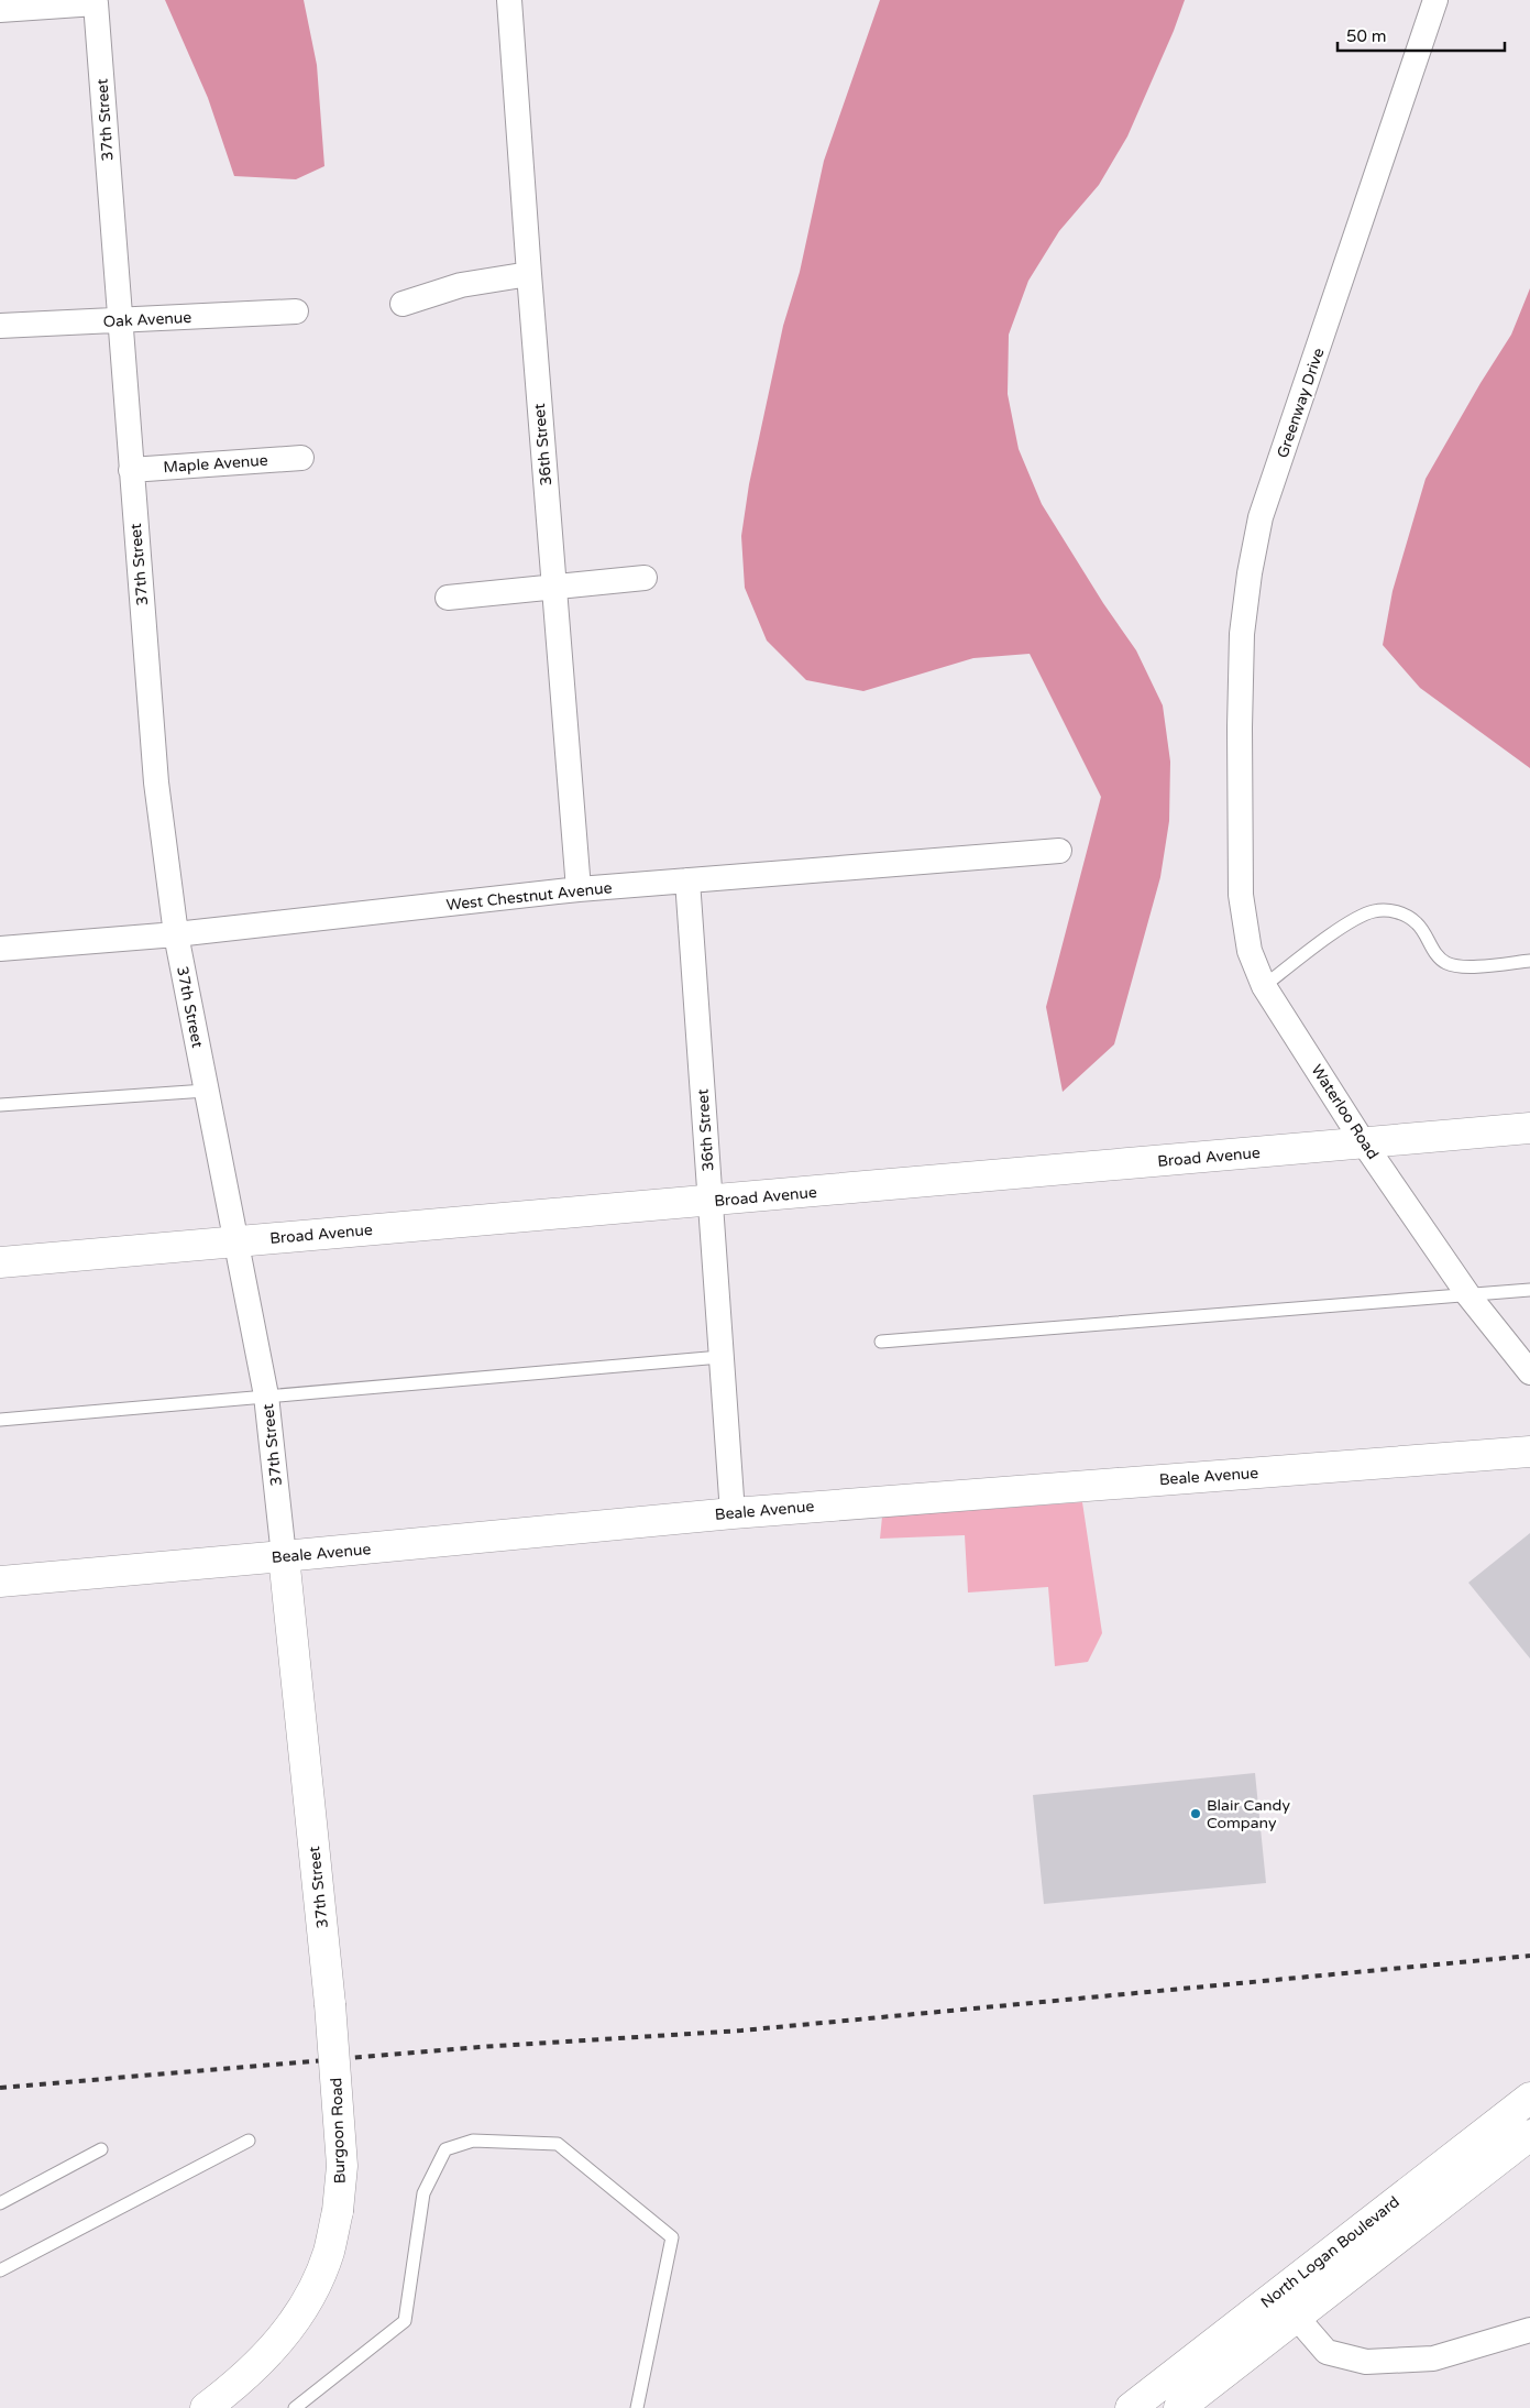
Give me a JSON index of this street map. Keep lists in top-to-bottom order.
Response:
{
  "streets": {
    "main road": [
      "37th Street",
      "Broad Avenue",
      "Beale Avenue",
      "Burgoon Road",
      "North Logan Boulevard"
    ],
    "street": [
      "Oak Avenue",
      "Greenway Drive",
      "36th Street",
      "Maple Avenue",
      "West Chestnut Avenue",
      "Waterloo Road"
    ]
  },
  "crossings": [
    ["37th Street", "Oak Avenue"],
    ["37th Street", "Maple Avenue"],
    ["37th Street", "West Chestnut Avenue"],
    ["37th Street", "Broad Avenue"],
    ["37th Street", "Beale Avenue"],
    ["37th Street", "Burgoon Road"],
    ["Greenway Drive", "Waterloo Road"],
    ["36th Street", "West Chestnut Avenue"],
    ["36th Street", "Broad Avenue"],
    ["36th Street", "Beale Avenue"],
    ["Waterloo Road", "Broad Avenue"]
  ],
  "places": ["Blair Candy Company"],
  "scale_bar": "50 m"
}
